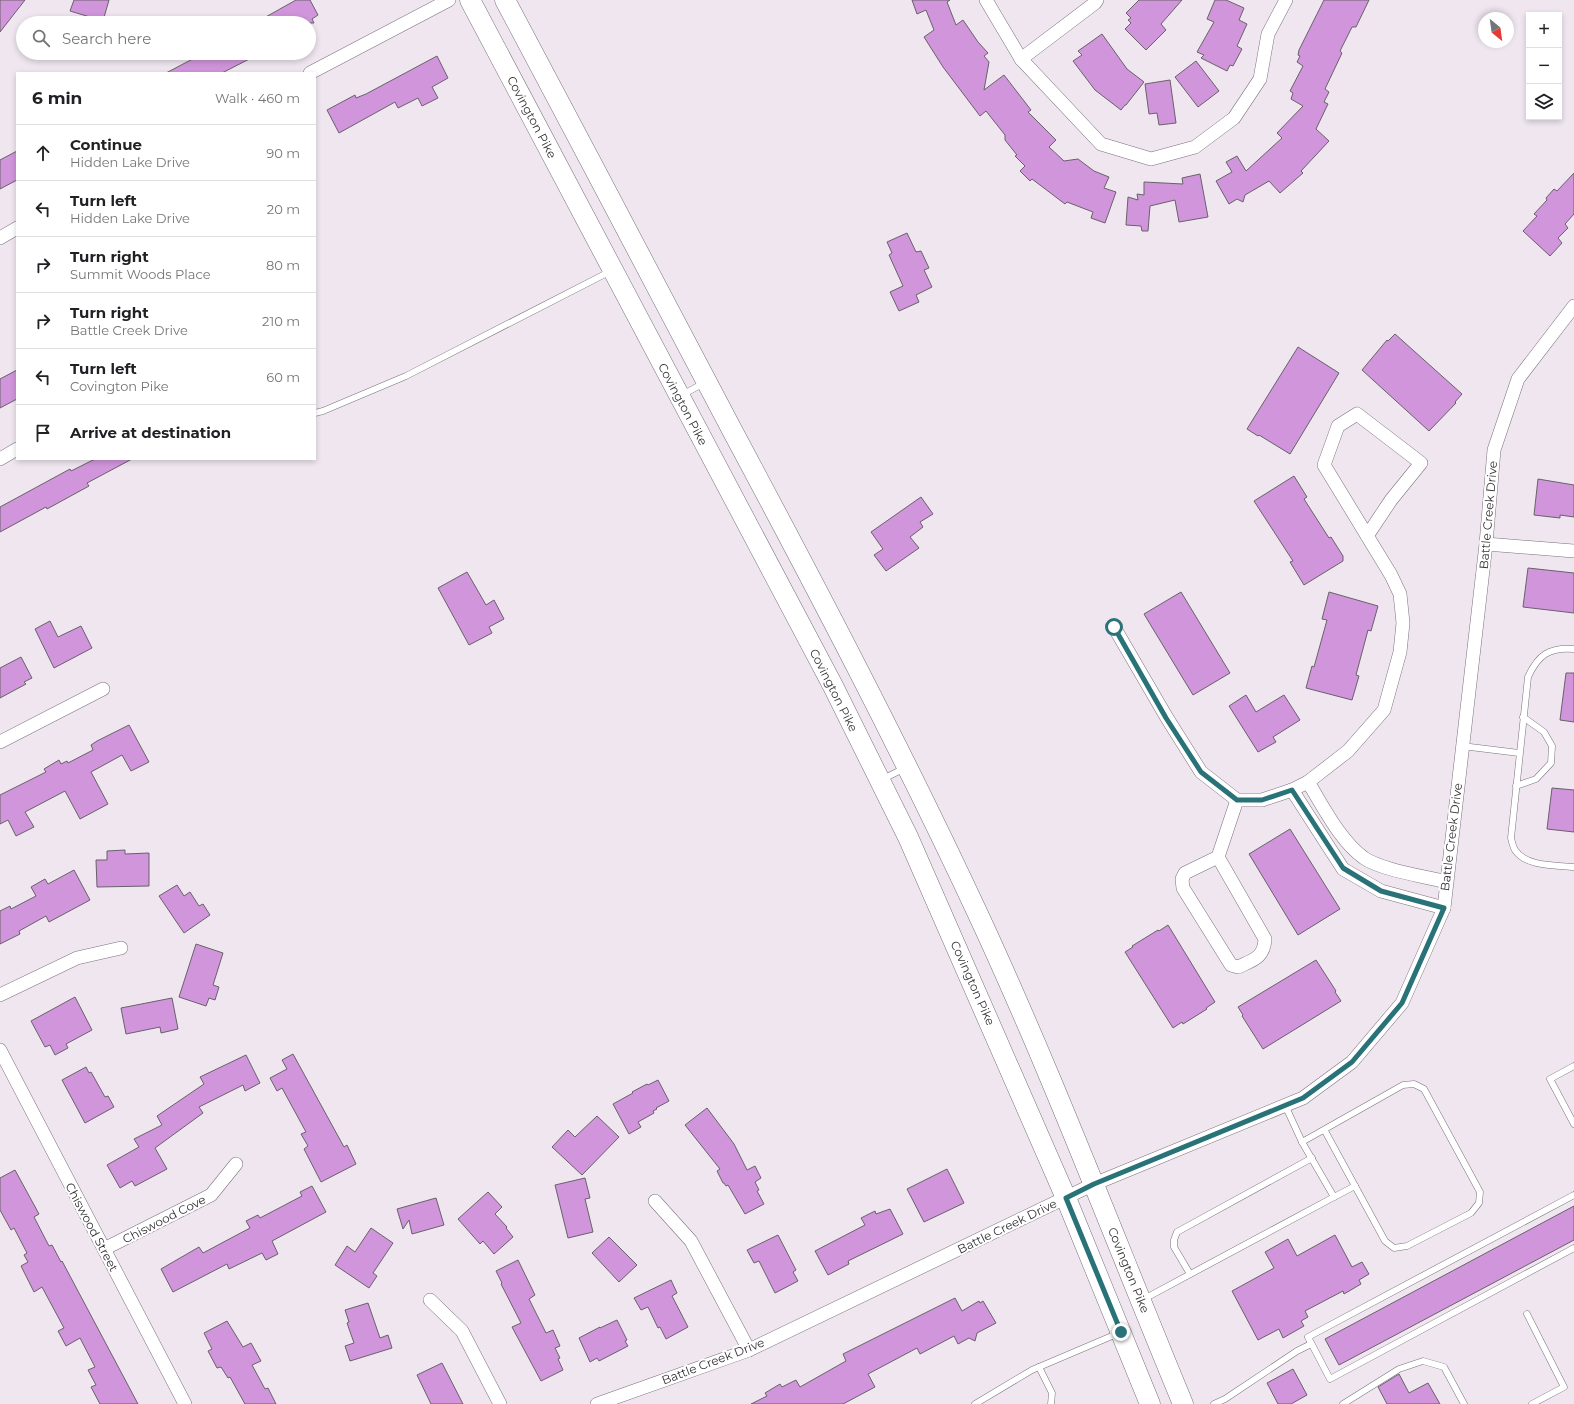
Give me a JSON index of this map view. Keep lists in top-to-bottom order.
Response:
{
  "streets": {
    "main road": ["Covington Pike"],
    "street": ["Battle Creek Drive", "Chiswood Cove", "Chiswood Street"]
  },
  "crossings": [
    ["Covington Pike", "Battle Creek Drive"],
    ["Chiswood Cove", "Chiswood Street"]
  ],
  "north": "bottom right",
  "page": {
    "map_buttons": ["+", "−"],
    "search": "Search here",
    "heading": ["6 min", "Walk · 460 m"],
    "list": [
      ["Continue", "Hidden Lake Drive", "90 m"],
      ["Turn left", "Hidden Lake Drive", "20 m"],
      ["Turn right", "Summit Woods Place", "80 m"],
      ["Turn right", "Battle Creek Drive", "210 m"],
      ["Turn left", "Covington Pike", "60 m"],
      "Arrive at destination"
    ]
  }
}
